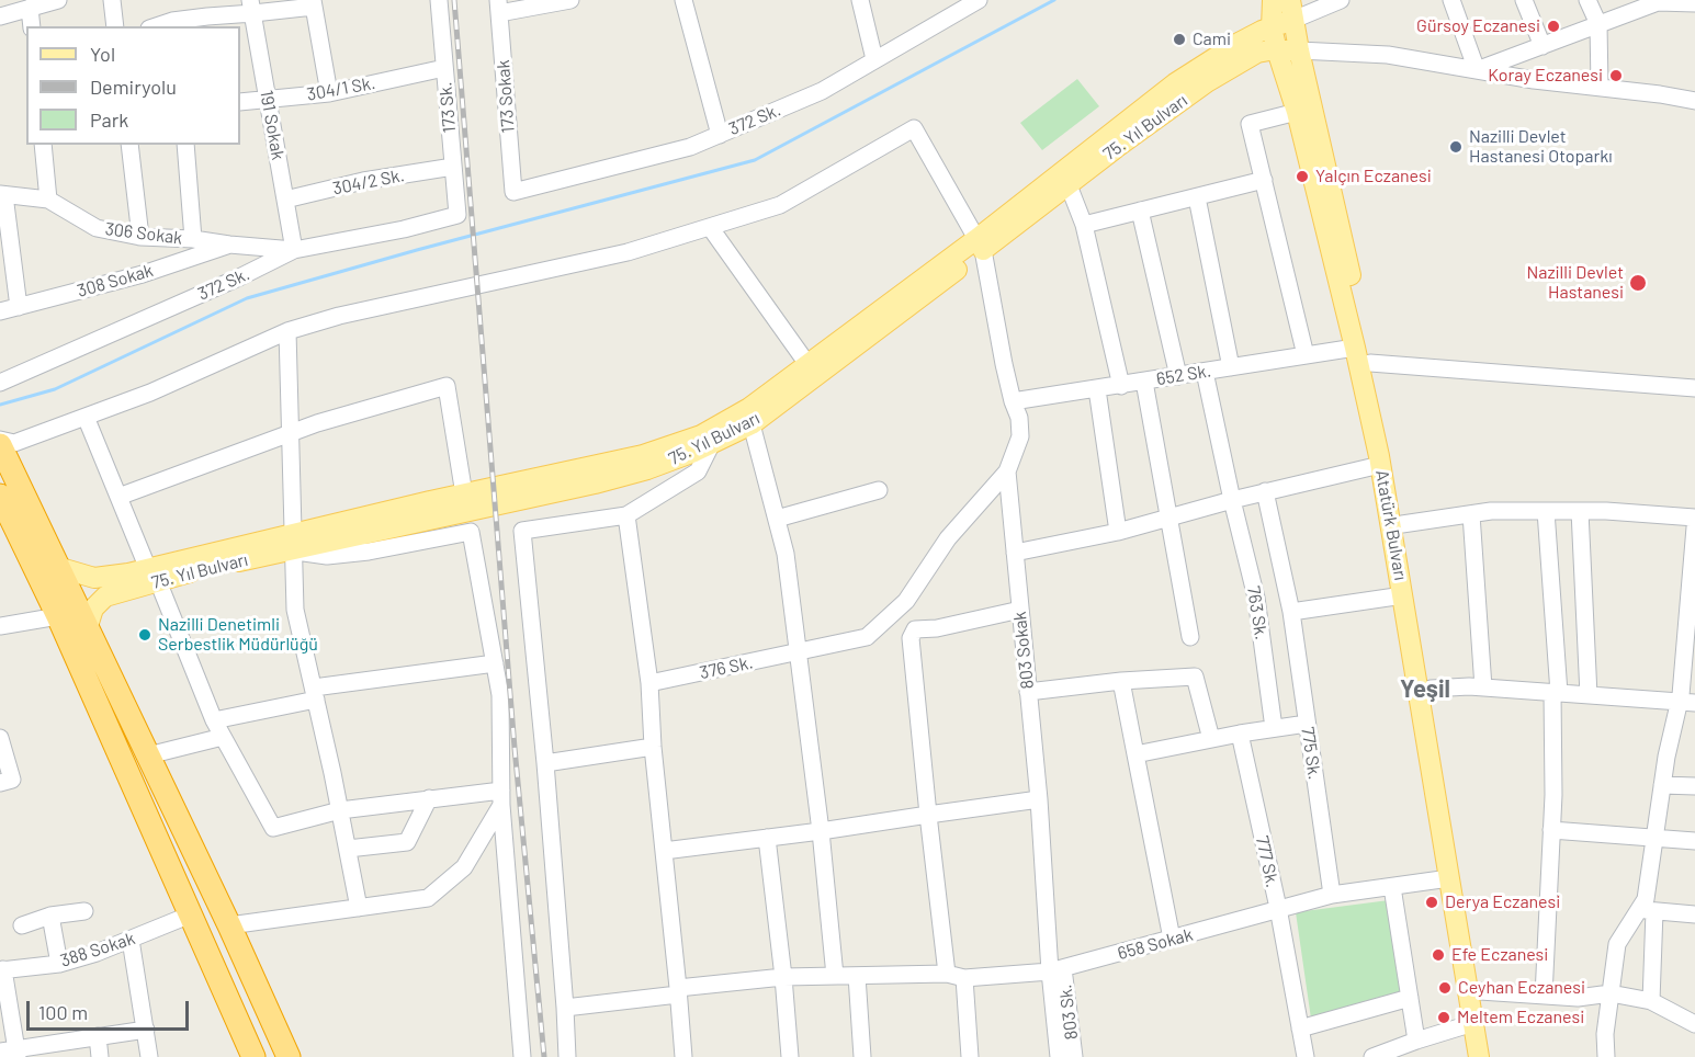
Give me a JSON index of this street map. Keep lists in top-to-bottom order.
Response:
{
  "streets": {
    "main road": ["75. Yıl Bulvarı", "Atatürk Bulvarı"],
    "street": [
      "304/1 Sk.",
      "173 Sokak",
      "173 Sk.",
      "372 Sk.",
      "191 Sokak",
      "304/2 Sk.",
      "306 Sokak",
      "308 Sokak",
      "652 Sk.",
      "763 Sk.",
      "803 Sokak",
      "376 Sk.",
      "775 Sk.",
      "777 Sk.",
      "658 Sokak",
      "388 Sokak",
      "803 Sk."
    ]
  },
  "crossings": [
    ["304/1 Sk.", "173 Sk."],
    ["304/1 Sk.", "191 Sokak"],
    ["173 Sokak", "372 Sk."],
    ["173 Sk.", "372 Sk."],
    ["173 Sk.", "304/2 Sk."],
    ["372 Sk.", "191 Sokak"],
    ["372 Sk.", "306 Sokak"],
    ["191 Sokak", "304/2 Sk."],
    ["191 Sokak", "306 Sokak"],
    ["75. Yıl Bulvarı", "Atatürk Bulvarı"],
    ["75. Yıl Bulvarı", "803 Sokak"],
    ["306 Sokak", "308 Sokak"],
    ["652 Sk.", "Atatürk Bulvarı"],
    ["652 Sk.", "763 Sk."],
    ["652 Sk.", "803 Sokak"],
    ["Atatürk Bulvarı", "658 Sokak"],
    ["803 Sokak", "376 Sk."],
    ["803 Sokak", "658 Sokak"],
    ["803 Sokak", "803 Sk."],
    ["775 Sk.", "658 Sokak"],
    ["777 Sk.", "658 Sokak"],
    ["658 Sokak", "803 Sk."]
  ],
  "districts": ["Yeşil"],
  "places": [
    "Gürsoy Eczanesi",
    "Cami",
    "Koray Eczanesi",
    "Nazilli Devlet Hastanesi Otoparkı",
    "Yalçın Eczanesi",
    "Nazilli Devlet Hastanesi",
    "Nazilli Denetimli Serbestlik Müdürlüğü",
    "Derya Eczanesi",
    "Efe Eczanesi",
    "Ceyhan Eczanesi",
    "Meltem Eczanesi"
  ],
  "legend": ["Yol", "Demiryolu", "Park"],
  "scale_bar": "100 m"
}
